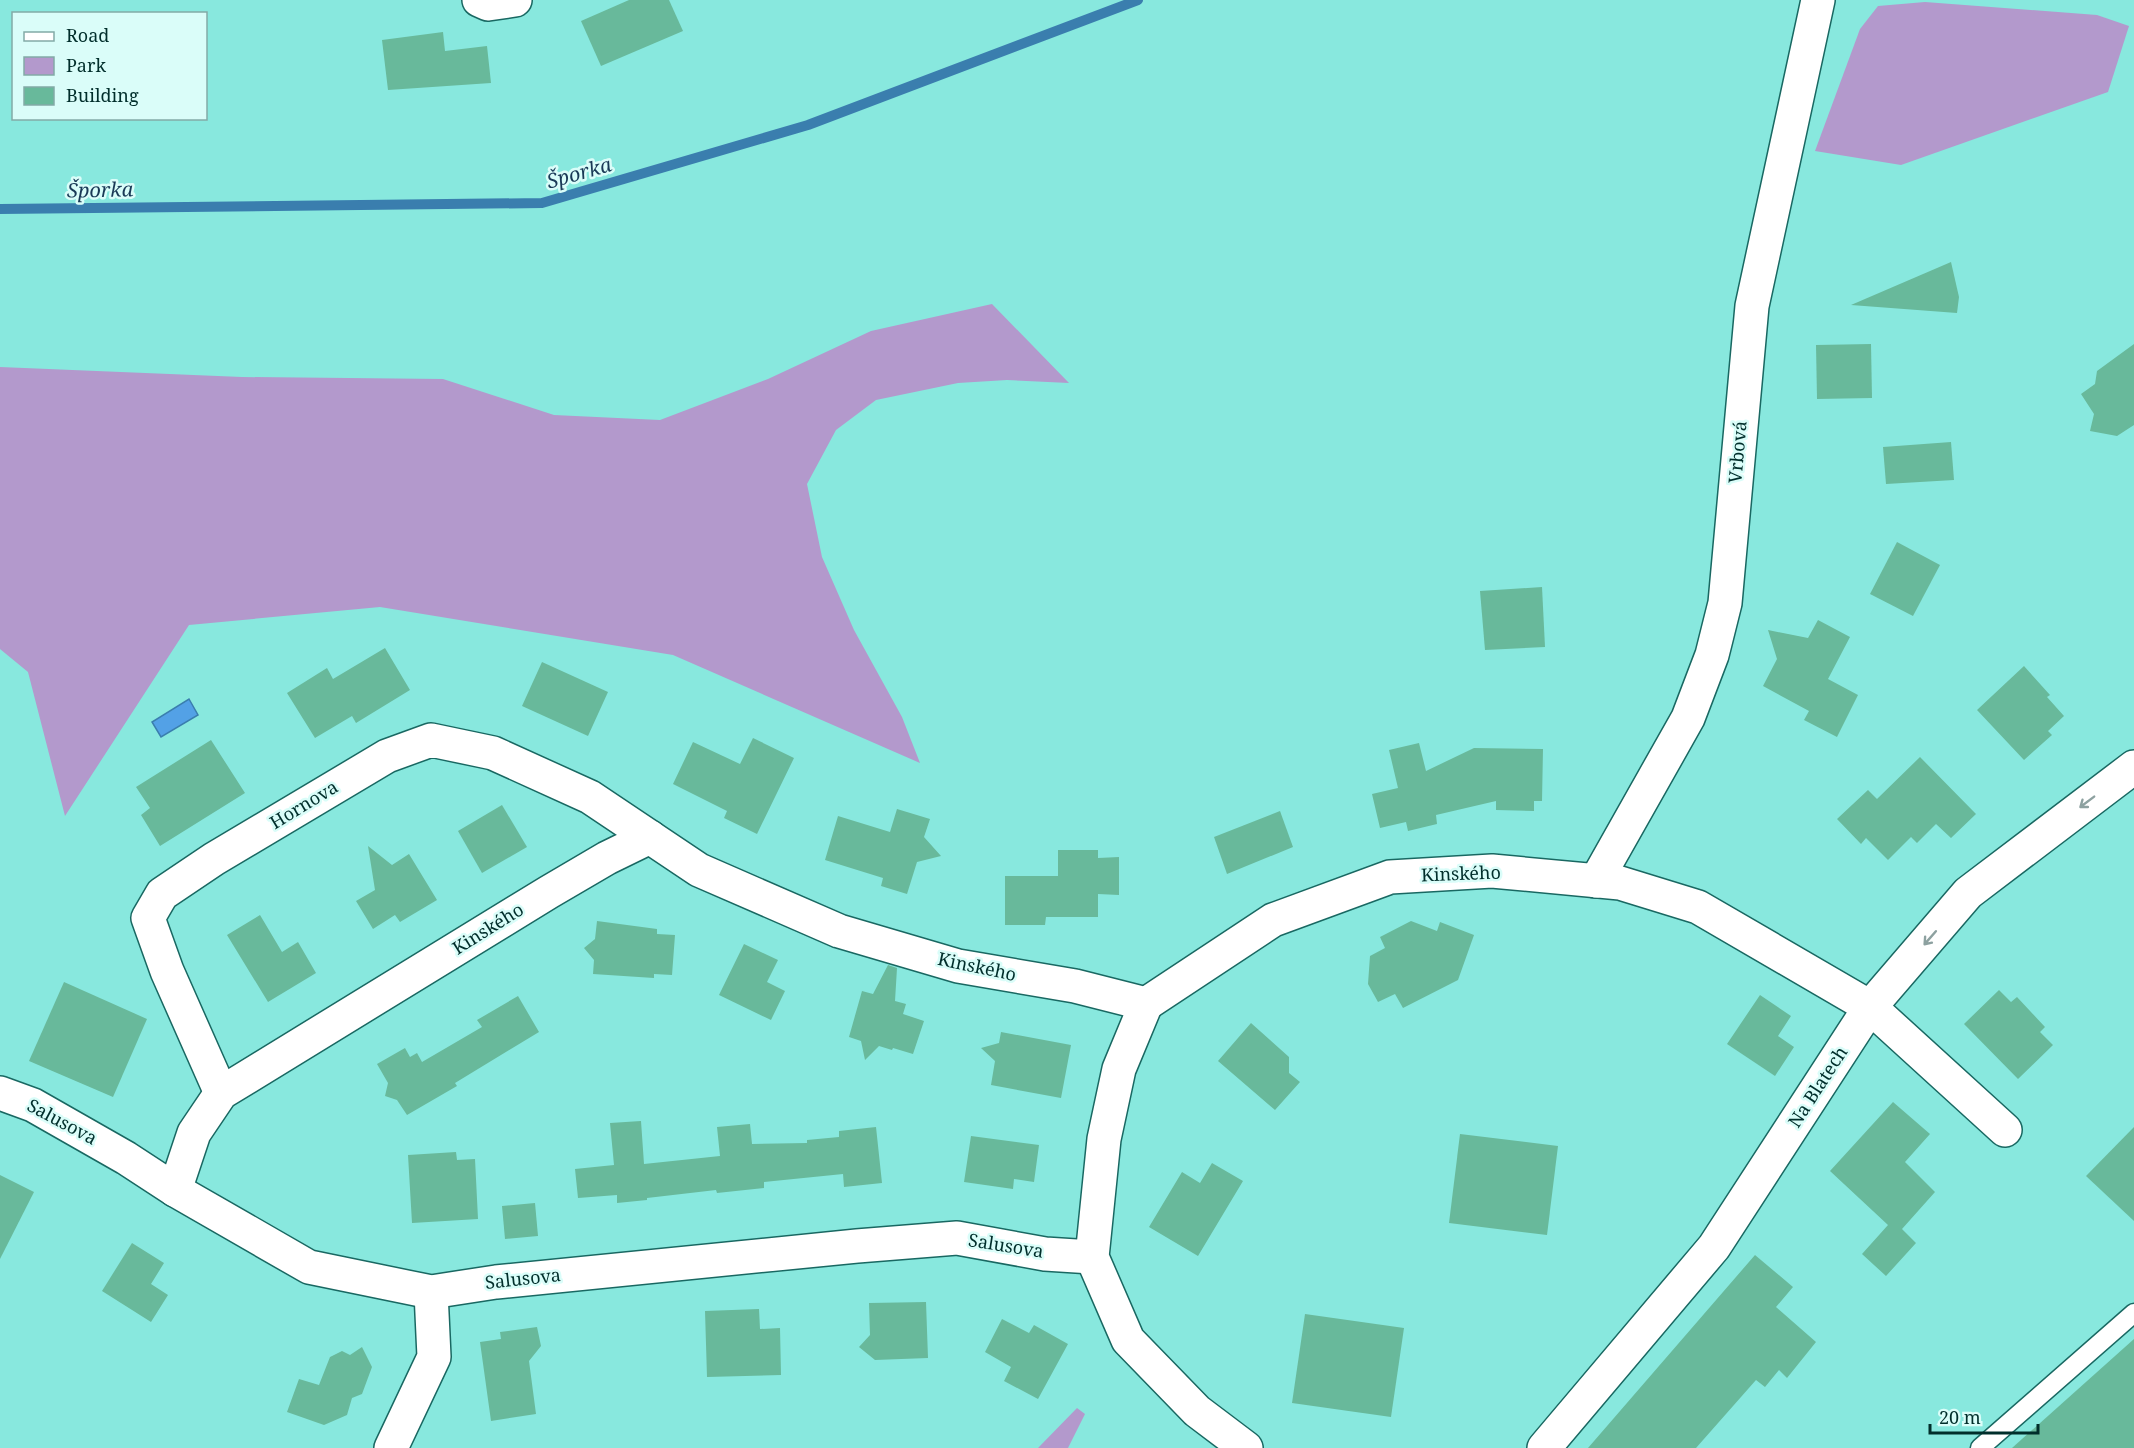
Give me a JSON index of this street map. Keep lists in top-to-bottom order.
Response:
{
  "streets": {
    "street": [
      "Vrbová",
      "Hornova",
      "Kinského",
      "Na Blatech",
      "Salusova"
    ]
  },
  "crossings": [
    ["Vrbová", "Kinského"],
    ["Hornova", "Kinského"],
    ["Kinského", "Na Blatech"],
    ["Kinského", "Salusova"]
  ],
  "one_way": ["Na Blatech"],
  "water": ["Šporka"],
  "legend": ["Road", "Park", "Building"],
  "scale_bar": "20 m"
}
